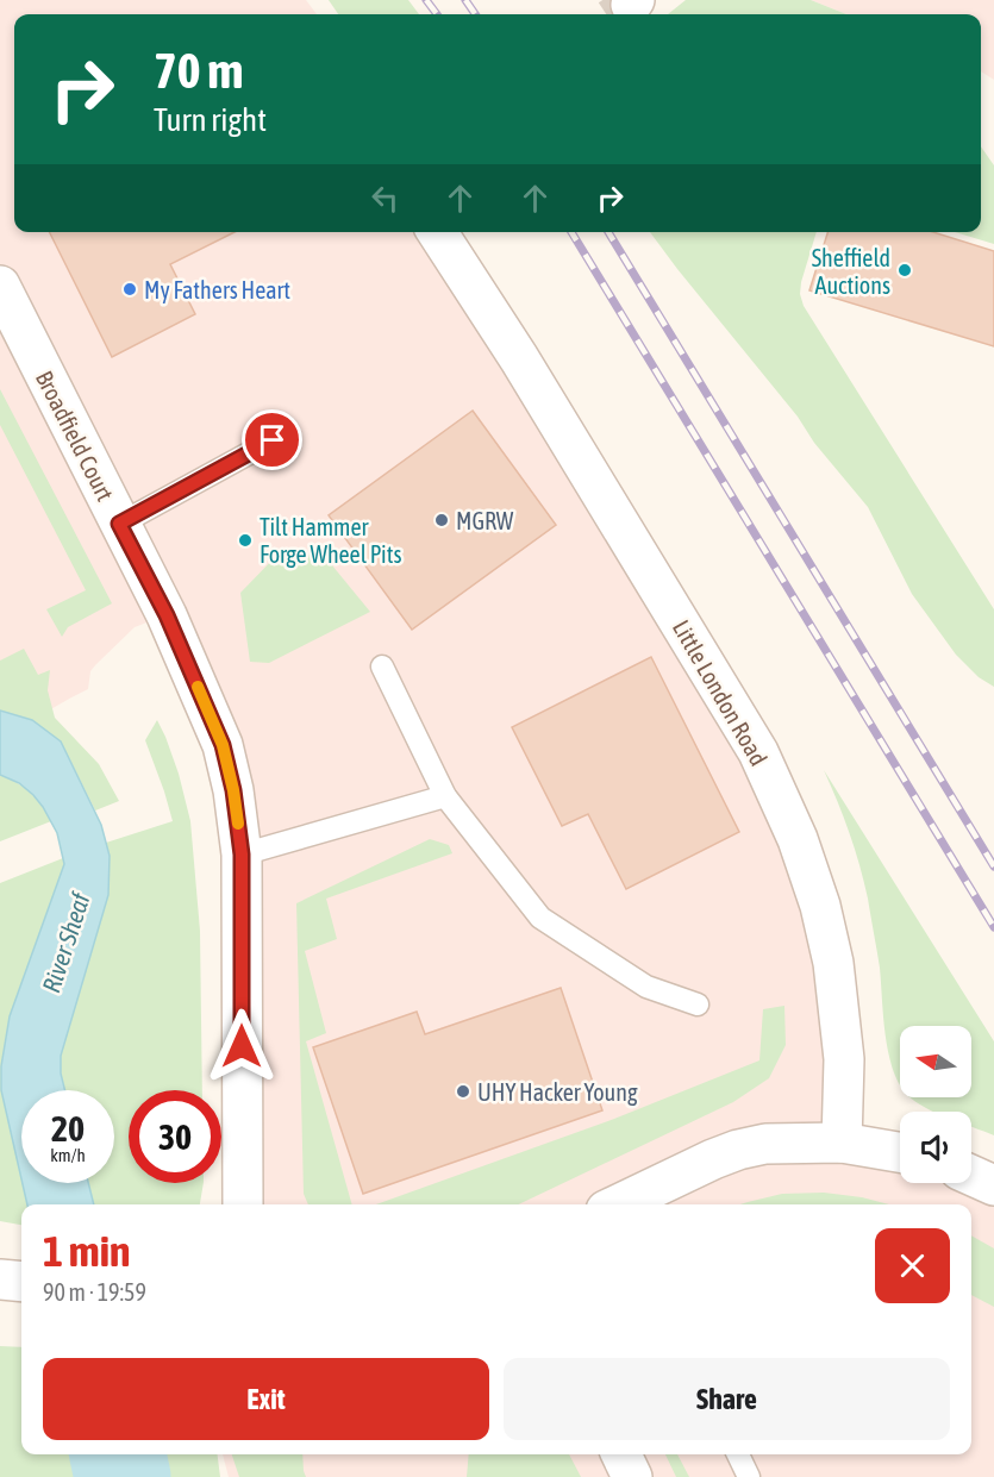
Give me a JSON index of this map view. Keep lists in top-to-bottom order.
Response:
{
  "streets": {
    "street": ["Broadfield Court", "Little London Road"]
  },
  "water": ["River Sheaf"],
  "places": [
    "Sheffield Auctions",
    "My Fathers Heart",
    "MGRW",
    "Tilt Hammer Forge Wheel Pits",
    "UHY Hacker Young"
  ],
  "north": "left",
  "page": {
    "turn": ["70 m", "Turn right"],
    "speed": "20 km/h",
    "limit": "30",
    "heading": ["1 min", "90 m · 19:59"],
    "buttons": ["Exit", "Share"]
  }
}
